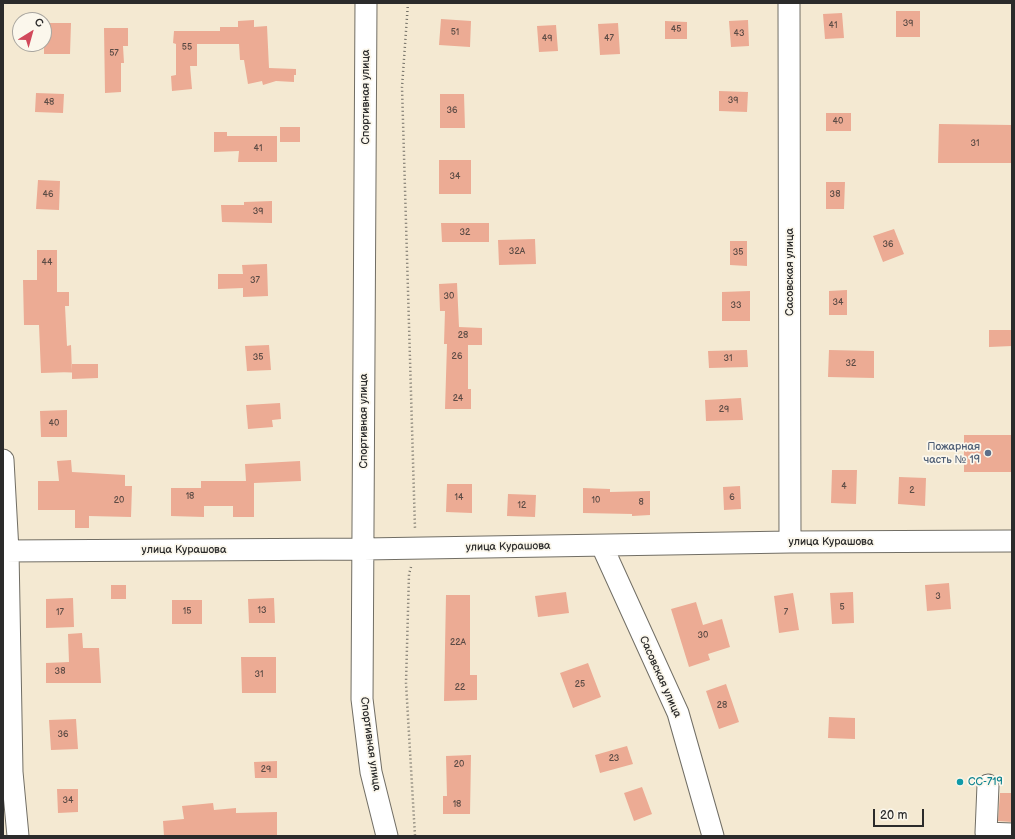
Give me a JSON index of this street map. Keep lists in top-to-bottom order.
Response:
{
  "streets": {
    "street": ["Спортивная улица", "Сасовская улица", "улица Курашова"]
  },
  "crossings": [
    ["Спортивная улица", "улица Курашова"],
    ["Сасовская улица", "улица Курашова"]
  ],
  "places": ["Пожарная часть № 19", "СС-719"],
  "house_numbers": [
    "39",
    "41",
    "45",
    "51",
    "43",
    "49",
    "47",
    "55",
    "57",
    "39",
    "48",
    "36",
    "40",
    "31",
    "41",
    "34",
    "46",
    "38",
    "39",
    "32",
    "36",
    "32А",
    "35",
    "44",
    "37",
    "30",
    "34",
    "33",
    "28",
    "26",
    "35",
    "31",
    "32",
    "24",
    "29",
    "40",
    "4",
    "2",
    "18",
    "14",
    "6",
    "20",
    "10",
    "8",
    "12",
    "3",
    "5",
    "13",
    "15",
    "17",
    "7",
    "30",
    "22А",
    "38",
    "31",
    "25",
    "22",
    "28",
    "36",
    "23",
    "20",
    "29",
    "34",
    "18"
  ],
  "scale_bar": "20 m",
  "north": "top right"
}
